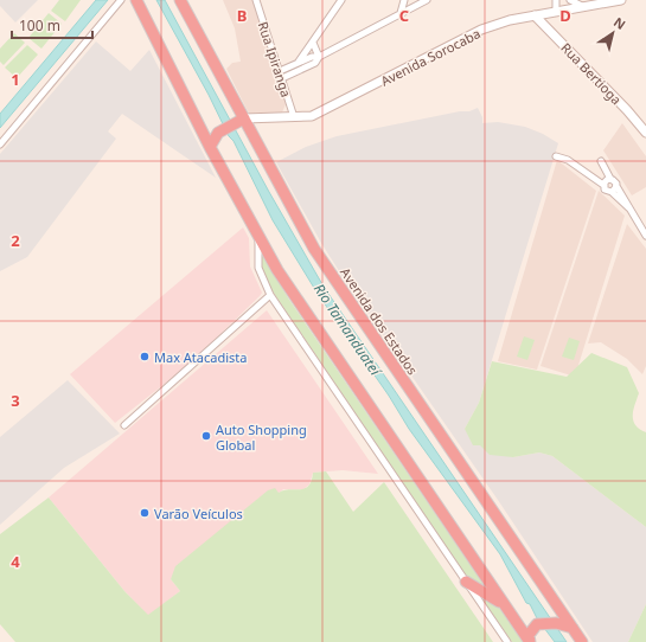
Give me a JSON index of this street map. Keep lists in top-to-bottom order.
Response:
{
  "streets": {
    "highway": ["Avenida dos Estados"],
    "street": ["Avenida Sorocaba", "Rua Ipiranga", "Rua Bertioga"]
  },
  "crossings": [
    ["Avenida Sorocaba", "Rua Ipiranga"],
    ["Avenida Sorocaba", "Rua Bertioga"],
    ["Avenida Sorocaba", "Avenida dos Estados"]
  ],
  "water": ["Rio Tamanduateí"],
  "places": ["Max Atacadista", "Auto Shopping Global", "Varão Veículos"],
  "scale_bar": "100 m",
  "north": "top right",
  "grid": {
    "columns": ["B", "C", "D"],
    "rows": [
      "1",
      "2",
      "3",
      "4"
    ]
  }
}
